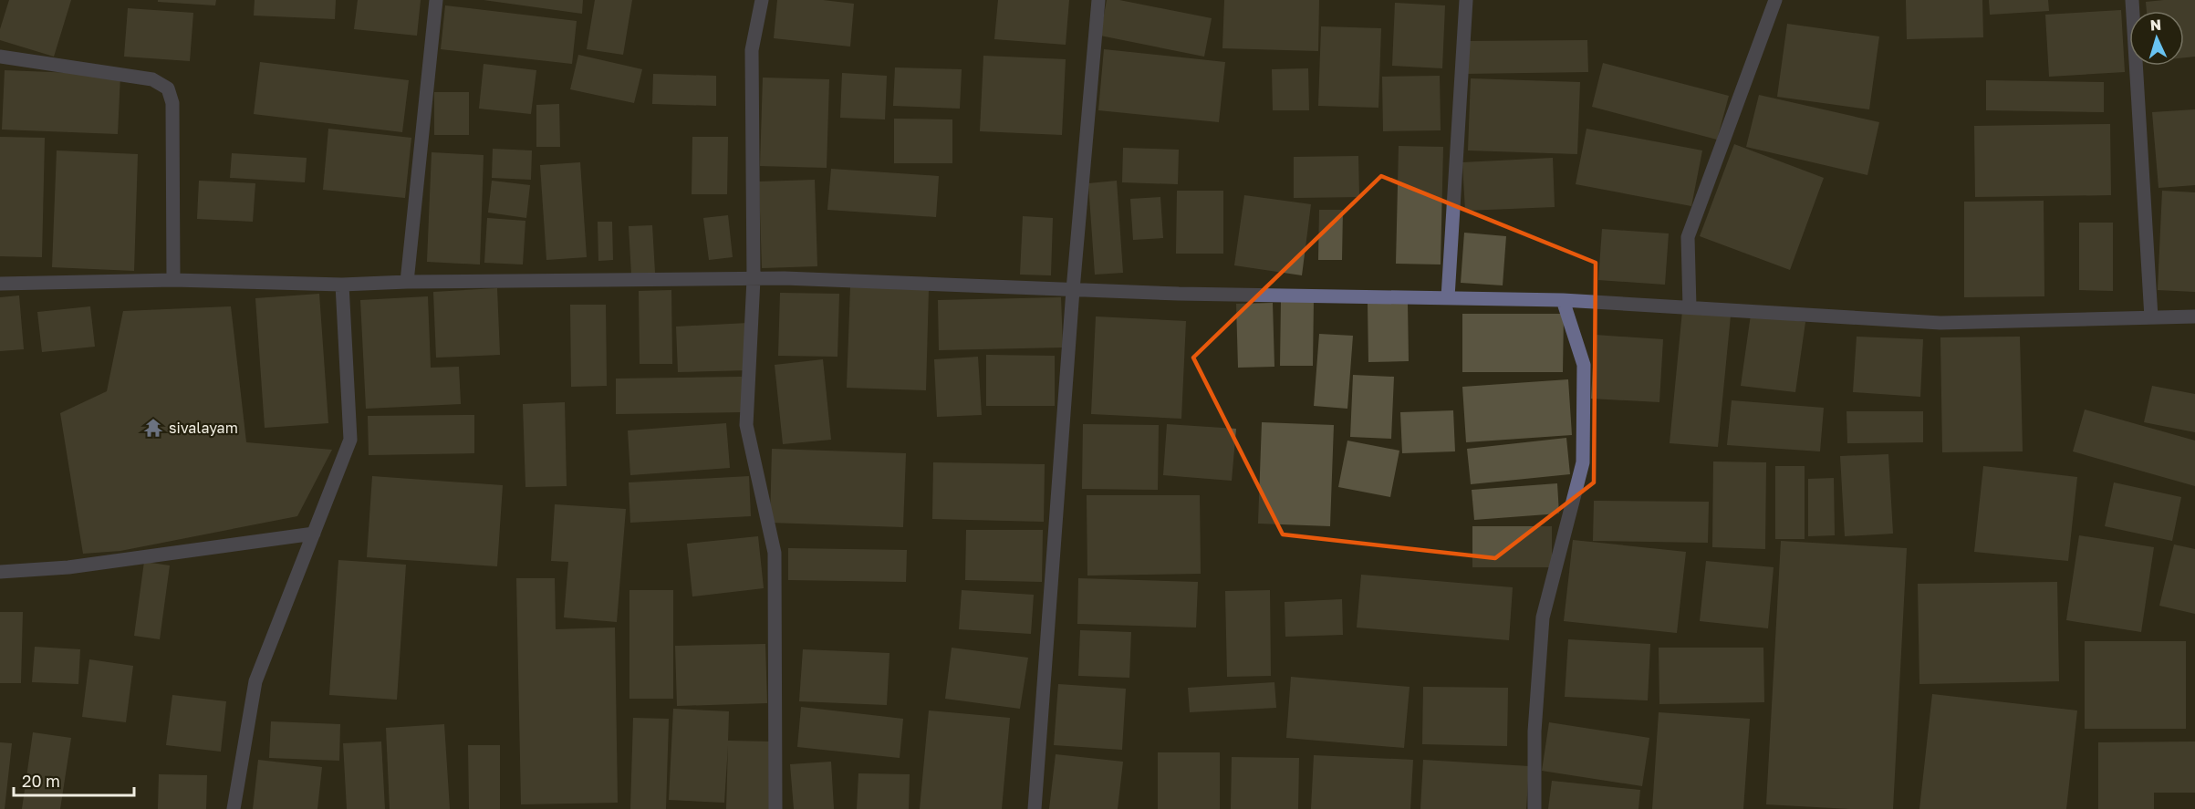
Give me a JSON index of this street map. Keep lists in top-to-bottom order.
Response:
{
  "places": {
    "temple": ["sivalayam"]
  },
  "scale_bar": "20 m",
  "north": "top"
}
